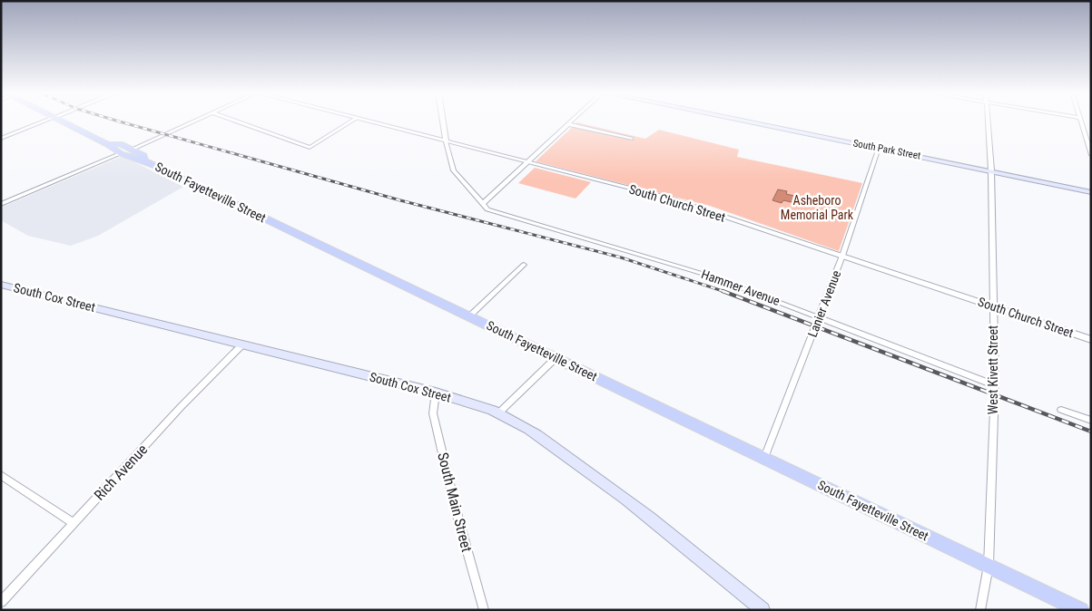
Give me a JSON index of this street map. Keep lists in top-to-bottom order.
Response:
{
  "streets": {
    "main road": ["South Park Street", "South Fayetteville Street", "South Cox Street"],
    "street": [
      "South Church Street",
      "Hammer Avenue",
      "Lanier Avenue",
      "West Kivett Street",
      "Rich Avenue",
      "South Main Street"
    ]
  },
  "crossings": [
    ["South Park Street", "Lanier Avenue"],
    ["South Park Street", "West Kivett Street"],
    ["South Fayetteville Street", "Lanier Avenue"],
    ["South Fayetteville Street", "West Kivett Street"],
    ["South Church Street", "Lanier Avenue"],
    ["South Church Street", "West Kivett Street"],
    ["Hammer Avenue", "Lanier Avenue"],
    ["Hammer Avenue", "West Kivett Street"],
    ["South Cox Street", "Rich Avenue"],
    ["South Cox Street", "South Main Street"]
  ],
  "parks": ["Asheboro Memorial Park"]
}
